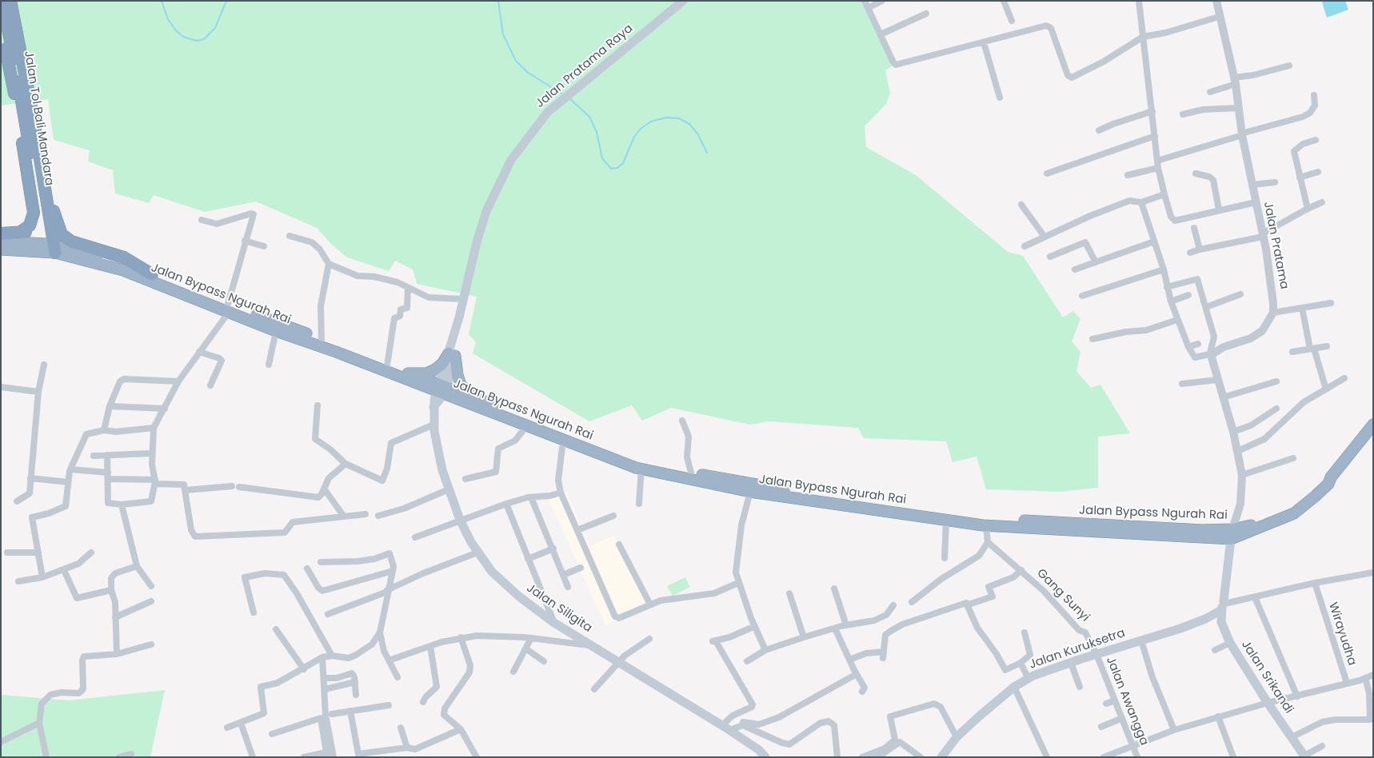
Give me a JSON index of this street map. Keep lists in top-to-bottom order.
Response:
{
  "streets": {
    "highway": ["Jalan Tol Bali Mandara", "Jalan Bypass Ngurah Rai"],
    "main road": [
      "Jalan Pratama Raya",
      "Jalan Siligita",
      "Jalan Kuruksetra",
      "Jalan Srikandi"
    ],
    "street": [
      "Jalan Pratama",
      "Gang Sunyi",
      "Wirayudha",
      "Jalan Awangga"
    ]
  },
  "crossings": [
    ["Jalan Pratama Raya", "Jalan Bypass Ngurah Rai"],
    ["Jalan Pratama Raya", "Jalan Siligita"],
    ["Jalan Tol Bali Mandara", "Jalan Bypass Ngurah Rai"],
    ["Jalan Bypass Ngurah Rai", "Jalan Siligita"],
    ["Jalan Bypass Ngurah Rai", "Jalan Srikandi"],
    ["Gang Sunyi", "Jalan Kuruksetra"],
    ["Gang Sunyi", "Jalan Awangga"],
    ["Wirayudha", "Jalan Srikandi"],
    ["Wirayudha", "Jalan Awangga"],
    ["Jalan Kuruksetra", "Jalan Srikandi"],
    ["Jalan Kuruksetra", "Jalan Awangga"]
  ]
}
